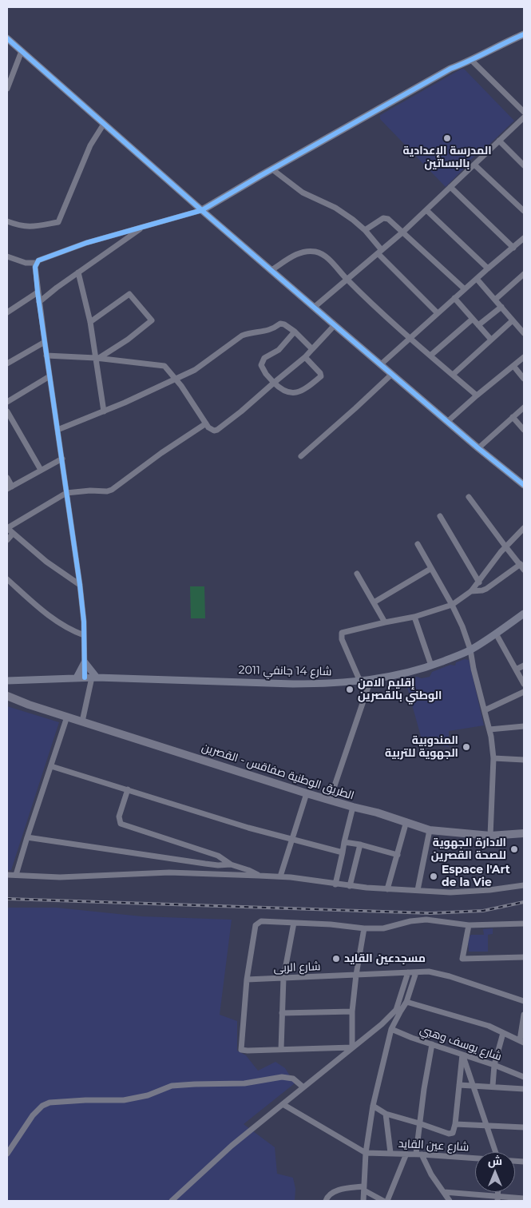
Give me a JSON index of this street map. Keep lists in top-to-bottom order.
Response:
{
  "streets": {
    "main road": ["الطريق الوطنية صفاقس - القصرين"],
    "street": [
      "شارع 14 جانفي 2011",
      "شارع الربى",
      "شارع يوسف وهبي",
      "شارع عين القايد"
    ]
  },
  "places": [
    "المدرسة الإعدادية بالبساتين",
    "إقليم الامن الوطني بالقصرين",
    "المندوبية الجهوية للتربية",
    "الادارة الجهوية للصحة القصرين",
    "Espace l'Art de la Vie",
    "مسجدعين القايد"
  ],
  "north": "top"
}
